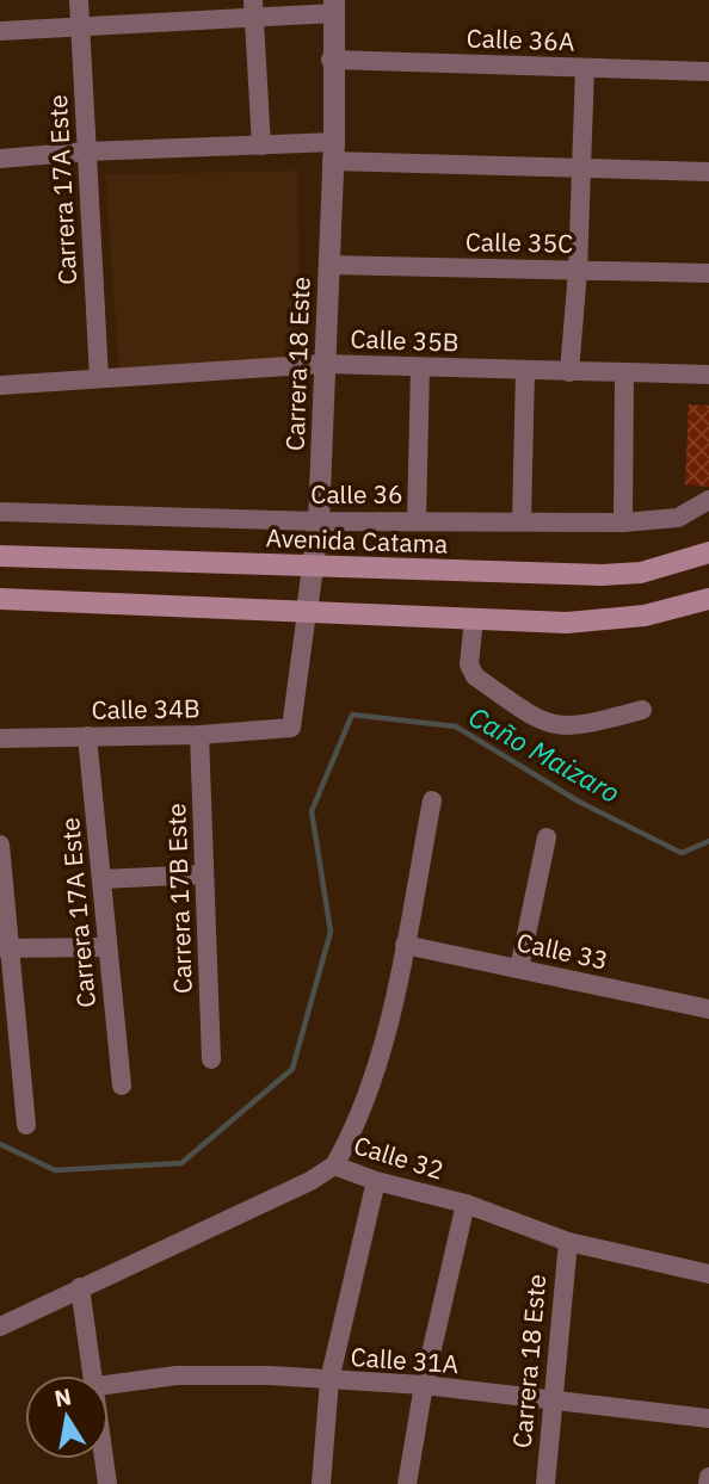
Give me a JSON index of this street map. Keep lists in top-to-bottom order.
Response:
{
  "streets": {
    "main road": ["Avenida Catama"],
    "street": [
      "Calle 36A",
      "Carrera 17A Este",
      "Calle 35C",
      "Calle 35B",
      "Carrera 18 Este",
      "Calle 36",
      "Calle 34B",
      "Carrera 17B Este",
      "Calle 33",
      "Calle 32",
      "Calle 31A"
    ]
  },
  "crossings": [
    ["Calle 36A", "Carrera 18 Este"],
    ["Carrera 17A Este", "Calle 35B"],
    ["Carrera 17A Este", "Calle 34B"],
    ["Calle 35C", "Carrera 18 Este"],
    ["Calle 35B", "Carrera 18 Este"],
    ["Carrera 18 Este", "Calle 36"],
    ["Carrera 18 Este", "Avenida Catama"],
    ["Carrera 18 Este", "Calle 34B"],
    ["Carrera 18 Este", "Calle 32"],
    ["Carrera 18 Este", "Calle 31A"],
    ["Calle 34B", "Carrera 17B Este"]
  ],
  "water": ["Caño Maizaro"],
  "north": "top"
}
